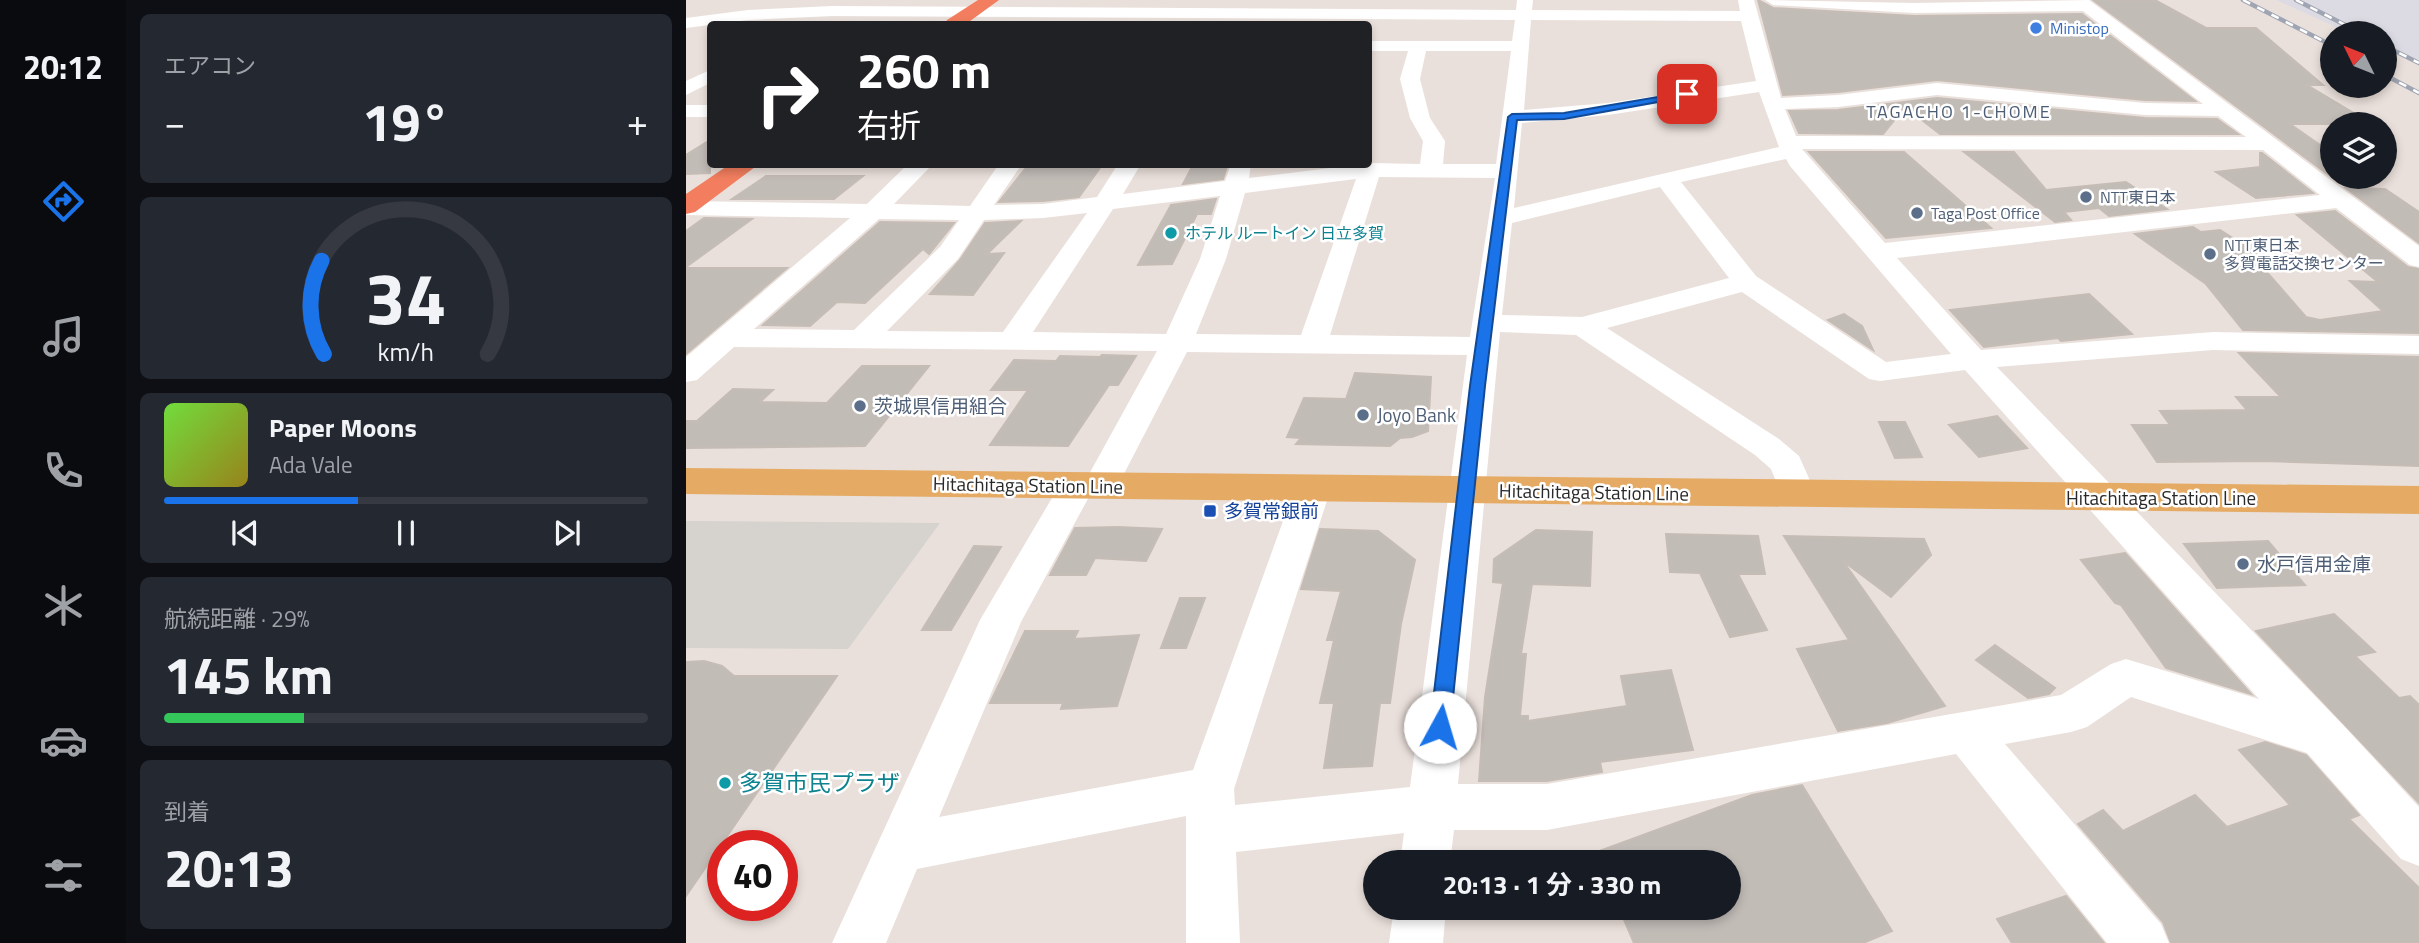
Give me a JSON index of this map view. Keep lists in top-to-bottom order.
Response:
{
  "streets": {
    "main road": ["Hitachitaga Station Line"]
  },
  "districts": ["TAGACHO 1-CHOME"],
  "places": {
    "other": [
      "Ministop",
      "NTT東日本",
      "Taga Post Office",
      "ホテル ルートイン 日立多賀",
      "NTT東日本 多賀電話交換センター",
      "茨城県信用組合",
      "Joyo Bank",
      "水戸信用金庫",
      "多賀市民プラザ"
    ],
    "transit": ["多賀常銀前"]
  },
  "north": "top left",
  "page": {
    "tabs": "20:12",
    "tile": [
      "エアコン",
      ["航続距離 · 29%", "145 km"],
      ["到着", "20:13"]
    ],
    "turn": ["260 m", "右折"],
    "heat": ["−", "19°", "+"],
    "song": ["Paper Moons", "Ada Vale"],
    "limit": "40",
    "trip": "20:13 · 1 分 · 330 m",
    "gauge": ["34", "km/h"]
  }
}
